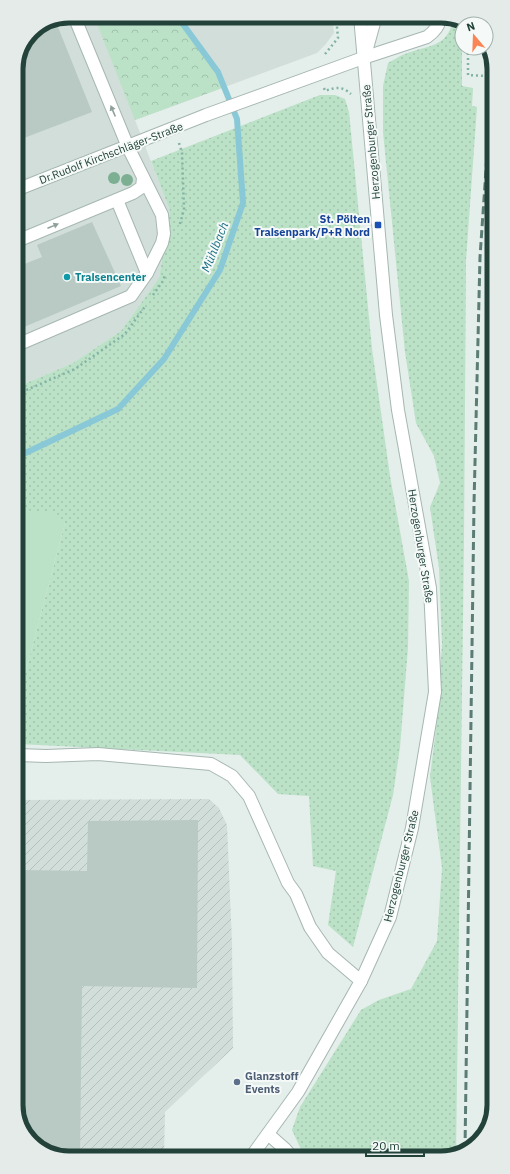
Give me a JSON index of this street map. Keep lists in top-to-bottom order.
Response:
{
  "streets": {
    "street": ["Herzogenburger Straße", "Dr.Rudolf Kirchschläger-Straße"]
  },
  "crossings": [
    ["Herzogenburger Straße", "Dr.Rudolf Kirchschläger-Straße"]
  ],
  "water": ["Mühlbach"],
  "places": {
    "transit": ["St. Pölten Traisenpark/P+R Nord"],
    "other": ["Traisencenter", "Glanzstoff Events"]
  },
  "scale_bar": "20 m",
  "north": "top"
}
